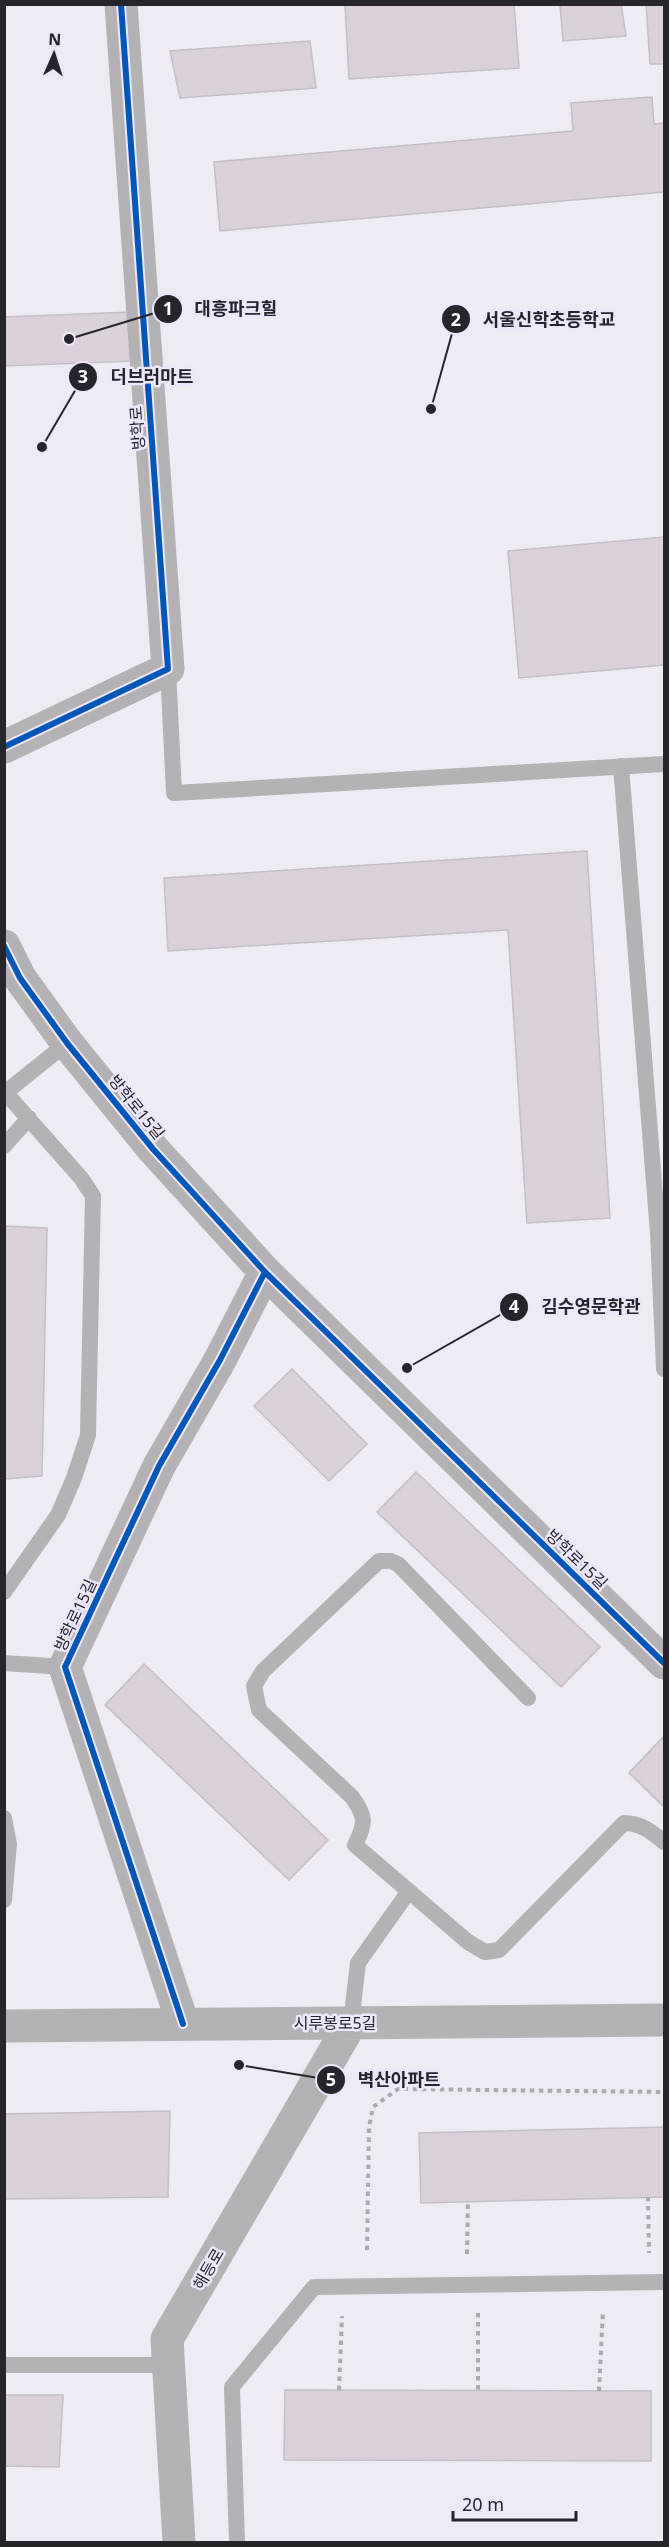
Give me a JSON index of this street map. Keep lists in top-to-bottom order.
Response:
{
  "streets": {
    "street": [
      "방학로",
      "방학로15길",
      "시루봉로5길",
      "해등로"
    ]
  },
  "crossings": [
    ["방학로15길", "시루봉로5길"],
    ["시루봉로5길", "해등로"]
  ],
  "places": [
    "대흥파크힐",
    "서울신학초등학교",
    "더브러마트",
    "김수영문학관",
    "벽산아파트"
  ],
  "scale_bar": "20 m",
  "north": "top"
}
